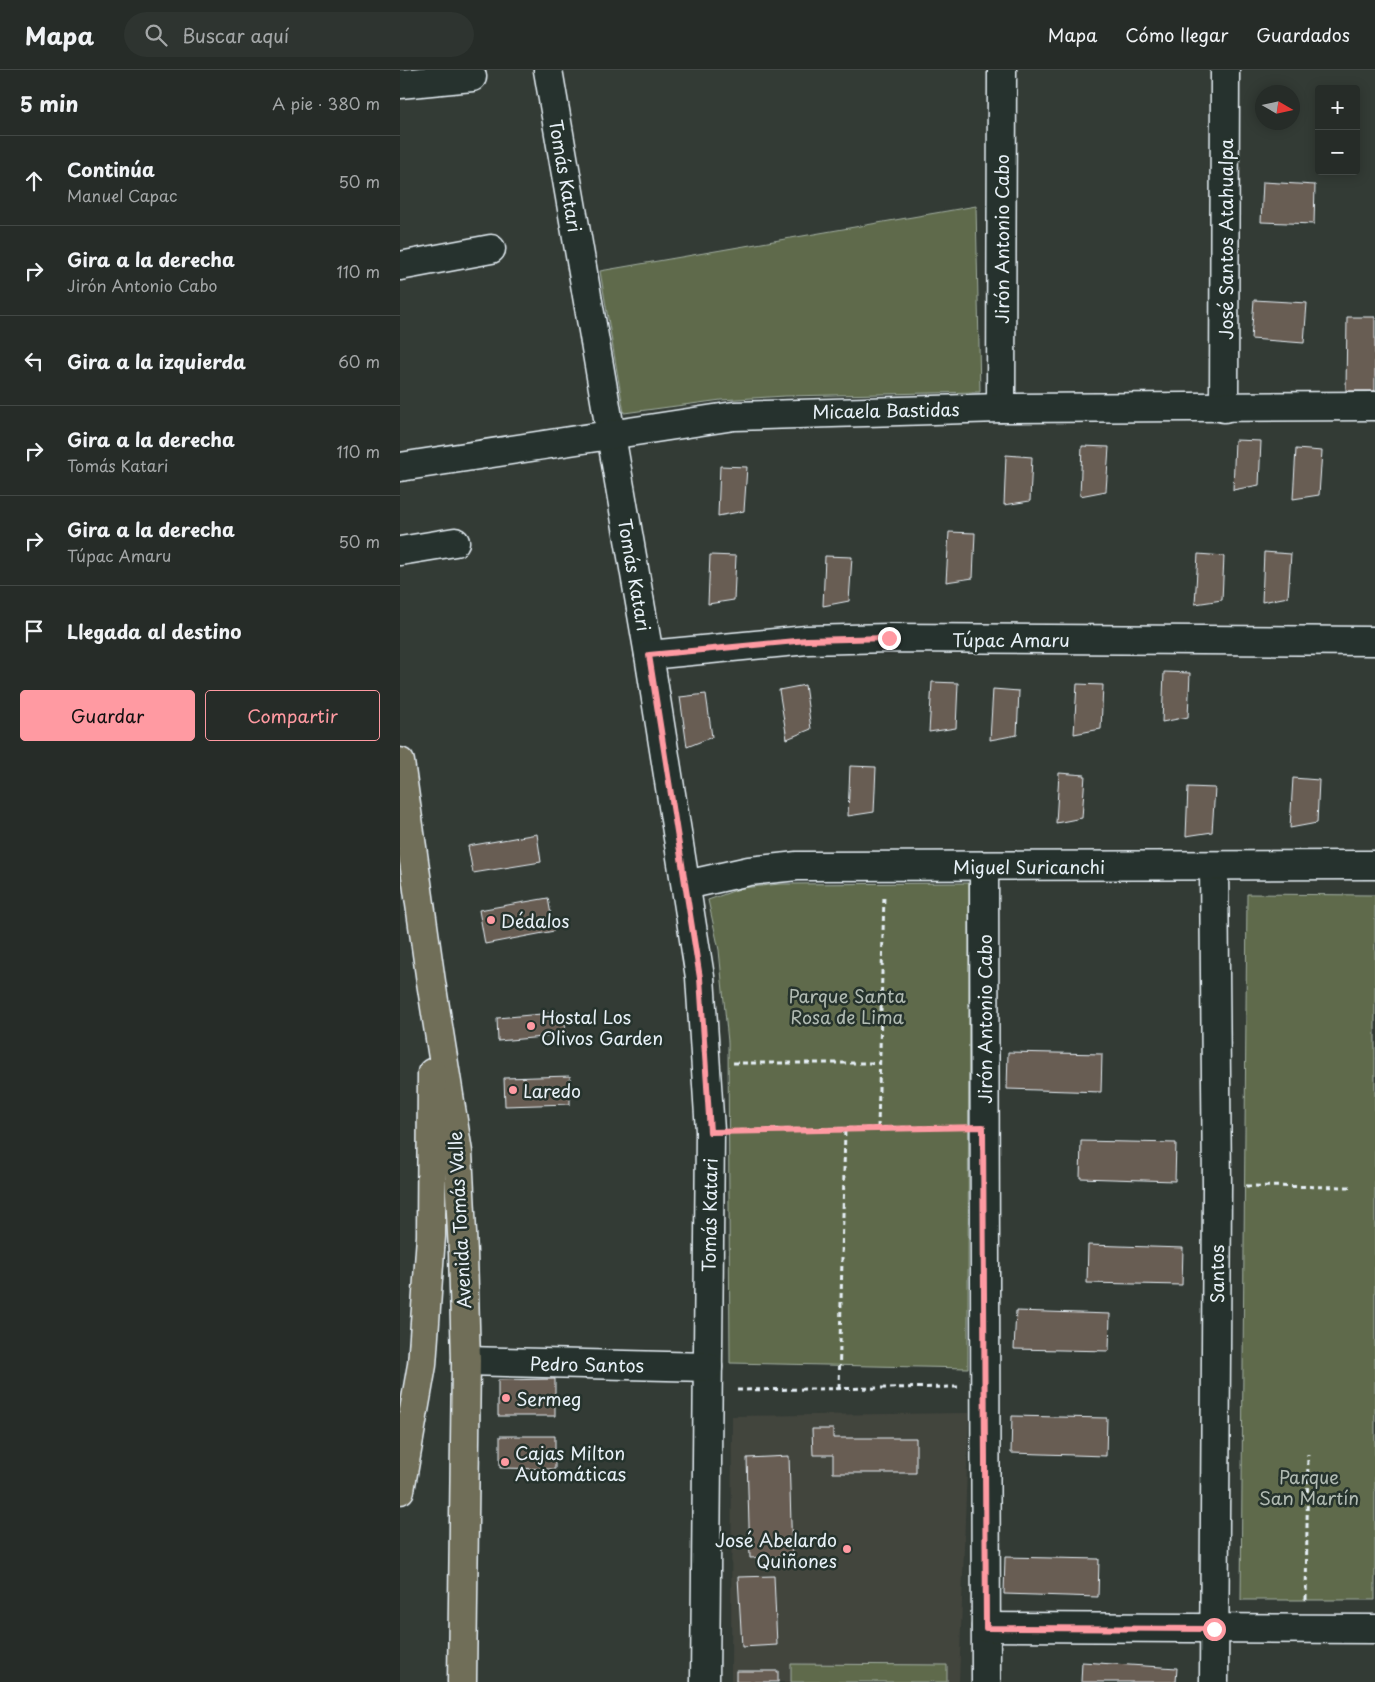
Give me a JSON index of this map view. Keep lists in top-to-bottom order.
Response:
{
  "streets": {
    "main road": ["Avenida Tomás Valle"],
    "street": [
      "Tomás Katari",
      "Jirón Antonio Cabo",
      "José Santos Atahualpa",
      "Micaela Bastidas",
      "Túpac Amaru",
      "Miguel Suricanchi",
      "Santos",
      "Pedro Santos"
    ]
  },
  "crossings": [
    ["Tomás Katari", "Micaela Bastidas"],
    ["Tomás Katari", "Túpac Amaru"],
    ["Tomás Katari", "Miguel Suricanchi"],
    ["Tomás Katari", "Pedro Santos"],
    ["Jirón Antonio Cabo", "Micaela Bastidas"],
    ["Jirón Antonio Cabo", "Miguel Suricanchi"],
    ["José Santos Atahualpa", "Micaela Bastidas"],
    ["Miguel Suricanchi", "Santos"],
    ["Avenida Tomás Valle", "Pedro Santos"]
  ],
  "parks": ["Parque Santa Rosa de Lima", "Parque San Martín"],
  "places": [
    "Dédalos",
    "Hostal Los Olivos Garden",
    "Laredo",
    "Sermeg",
    "Cajas Milton Automáticas",
    "José Abelardo Quiñones"
  ],
  "north": "right",
  "page": {
    "header": "Mapa",
    "search": "Buscar aquí",
    "nav": ["Mapa", "Cómo llegar", "Guardados"],
    "heading": ["5 min", "A pie · 380 m"],
    "map_buttons": ["+", "−"],
    "list": [
      ["Continúa", "Manuel Capac", "50 m"],
      ["Gira a la derecha", "Jirón Antonio Cabo", "110 m"],
      ["Gira a la izquierda", "60 m"],
      ["Gira a la derecha", "Tomás Katari", "110 m"],
      ["Gira a la derecha", "Túpac Amaru", "50 m"],
      "Llegada al destino"
    ],
    "buttons": ["Guardar", "Compartir"]
  }
}
